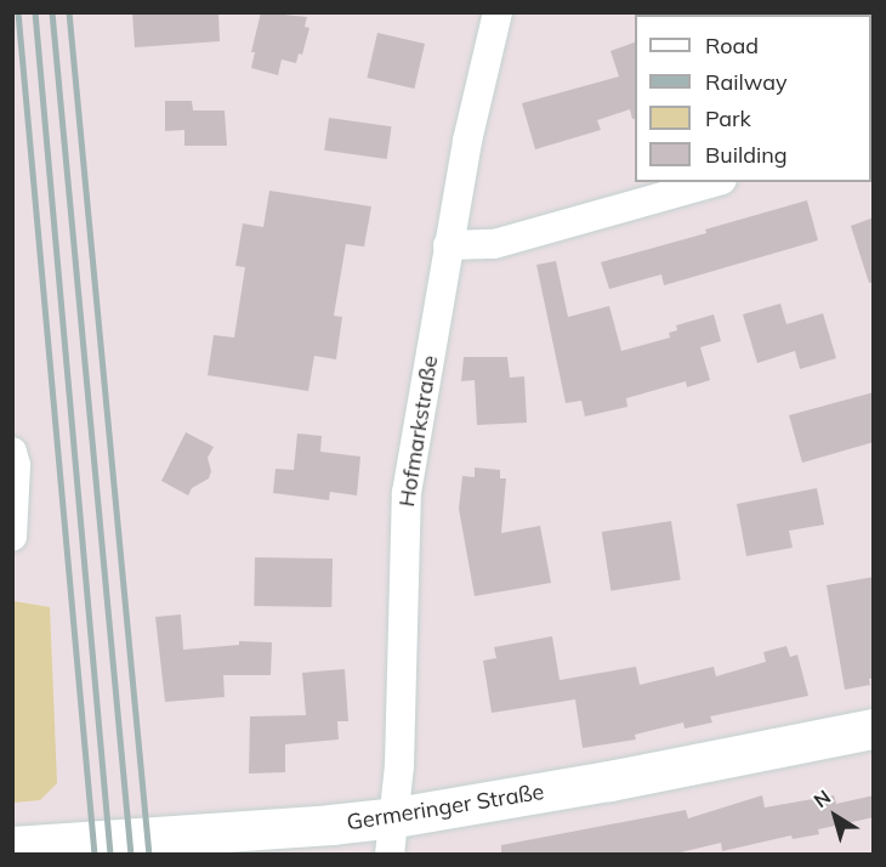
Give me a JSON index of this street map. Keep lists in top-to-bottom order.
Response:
{
  "streets": {
    "main road": ["Germeringer Straße"],
    "street": ["Hofmarkstraße"]
  },
  "crossings": [
    ["Hofmarkstraße", "Germeringer Straße"]
  ],
  "legend": [
    "Road",
    "Railway",
    "Park",
    "Building"
  ],
  "north": "top left"
}
